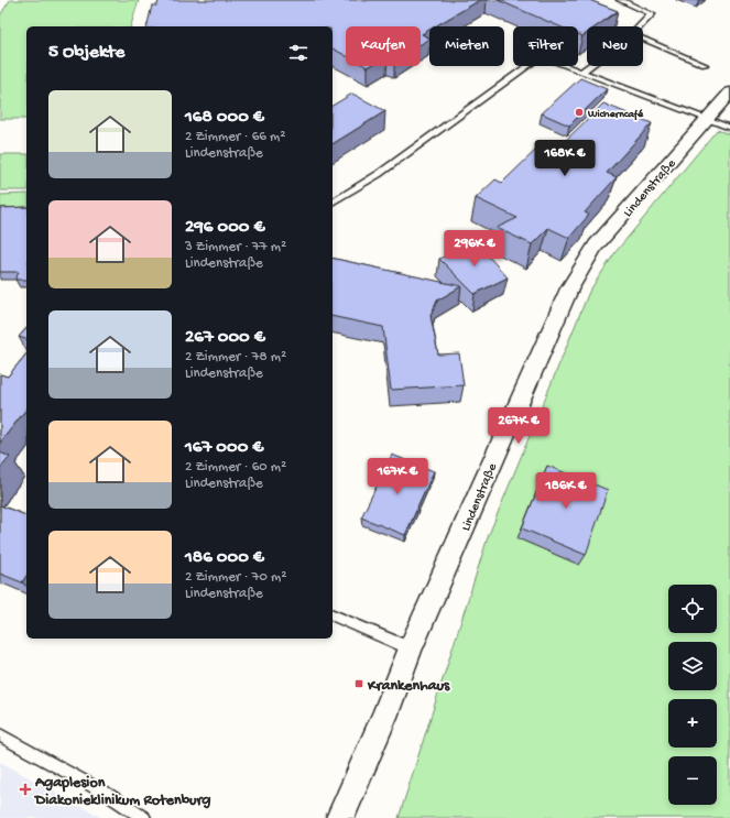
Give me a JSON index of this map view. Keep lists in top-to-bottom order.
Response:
{
  "streets": {
    "street": ["Lindenstraße"]
  },
  "places": {
    "other": ["Wicherncafé"],
    "transit": ["Krankenhaus"],
    "health": ["Agaplesion Diakonieklinikum Rotenburg"]
  },
  "page": {
    "chip": [
      "Kaufen",
      "Mieten",
      "Filter",
      "Neu"
    ],
    "heading": "5 Objekte",
    "list": [
      {
        "name": "168 000 €",
        "note": "2 Zimmer · 66 m² · Lindenstraße"
      },
      {
        "name": "296 000 €",
        "note": "3 Zimmer · 77 m² · Lindenstraße"
      },
      {
        "name": "267 000 €",
        "note": "2 Zimmer · 78 m² · Lindenstraße"
      },
      {
        "name": "167 000 €",
        "note": "2 Zimmer · 60 m² · Lindenstraße"
      },
      {
        "name": "186 000 €",
        "note": "2 Zimmer · 70 m² · Lindenstraße"
      }
    ],
    "price": [
      "168K €",
      "296K €",
      "267K €",
      "167K €",
      "186K €"
    ],
    "map_buttons": ["+", "−"]
  }
}
